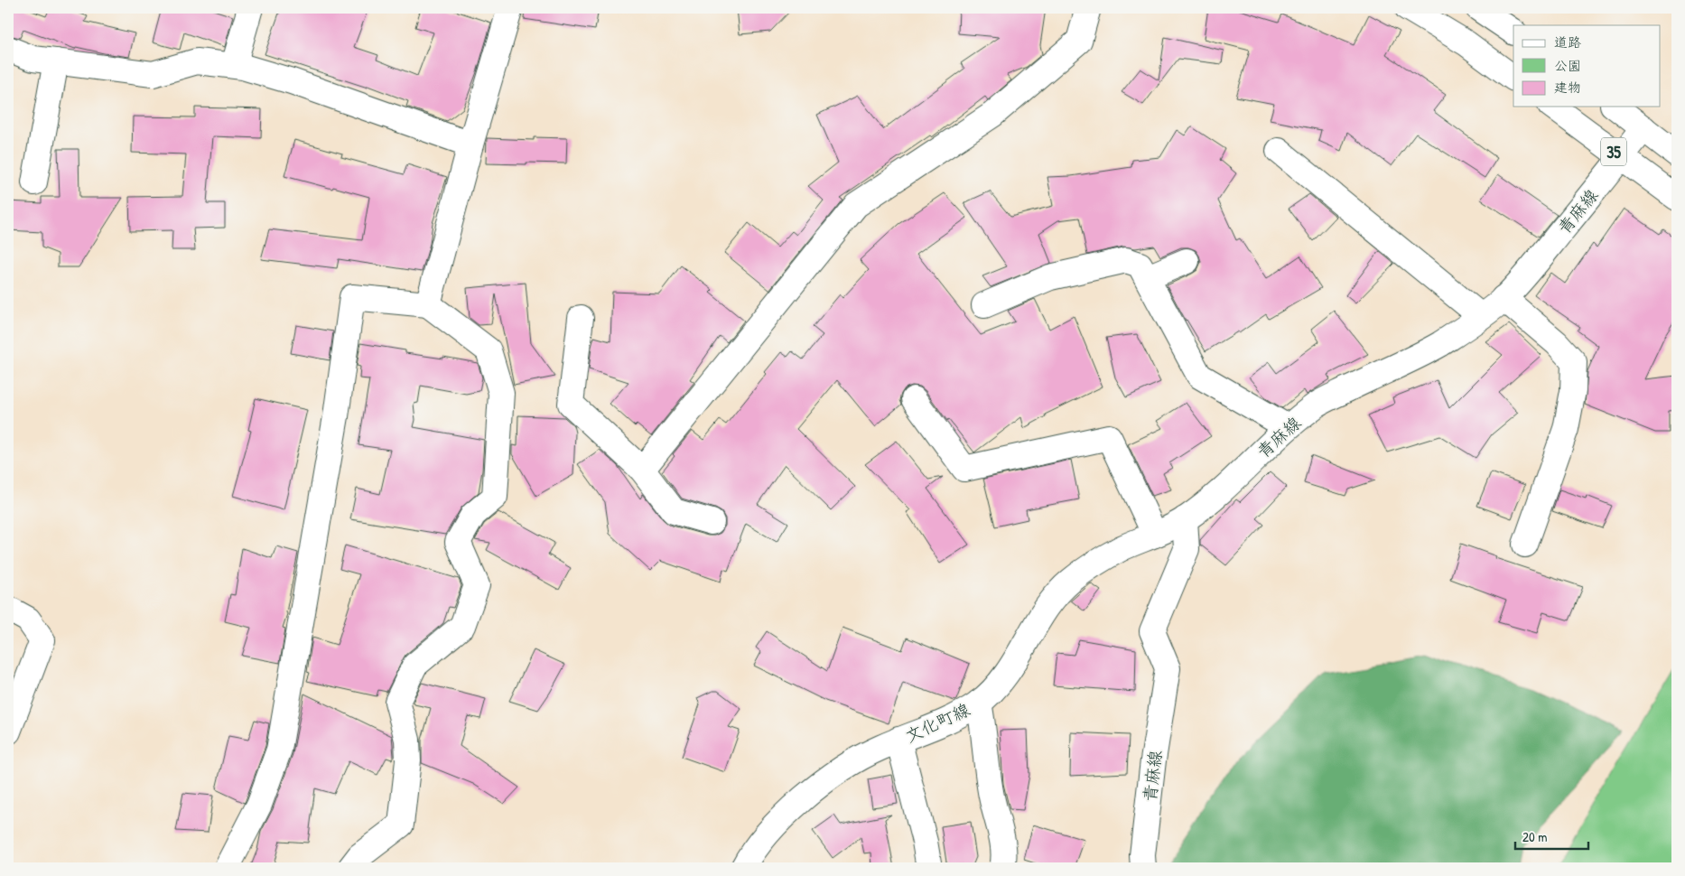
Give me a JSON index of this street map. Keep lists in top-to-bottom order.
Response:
{
  "streets": {
    "street": ["35", "青麻線", "文化町線"]
  },
  "crossings": [
    ["35", "青麻線"],
    ["青麻線", "文化町線"]
  ],
  "legend": ["道路", "公園", "建物"],
  "scale_bar": "20 m"
}
